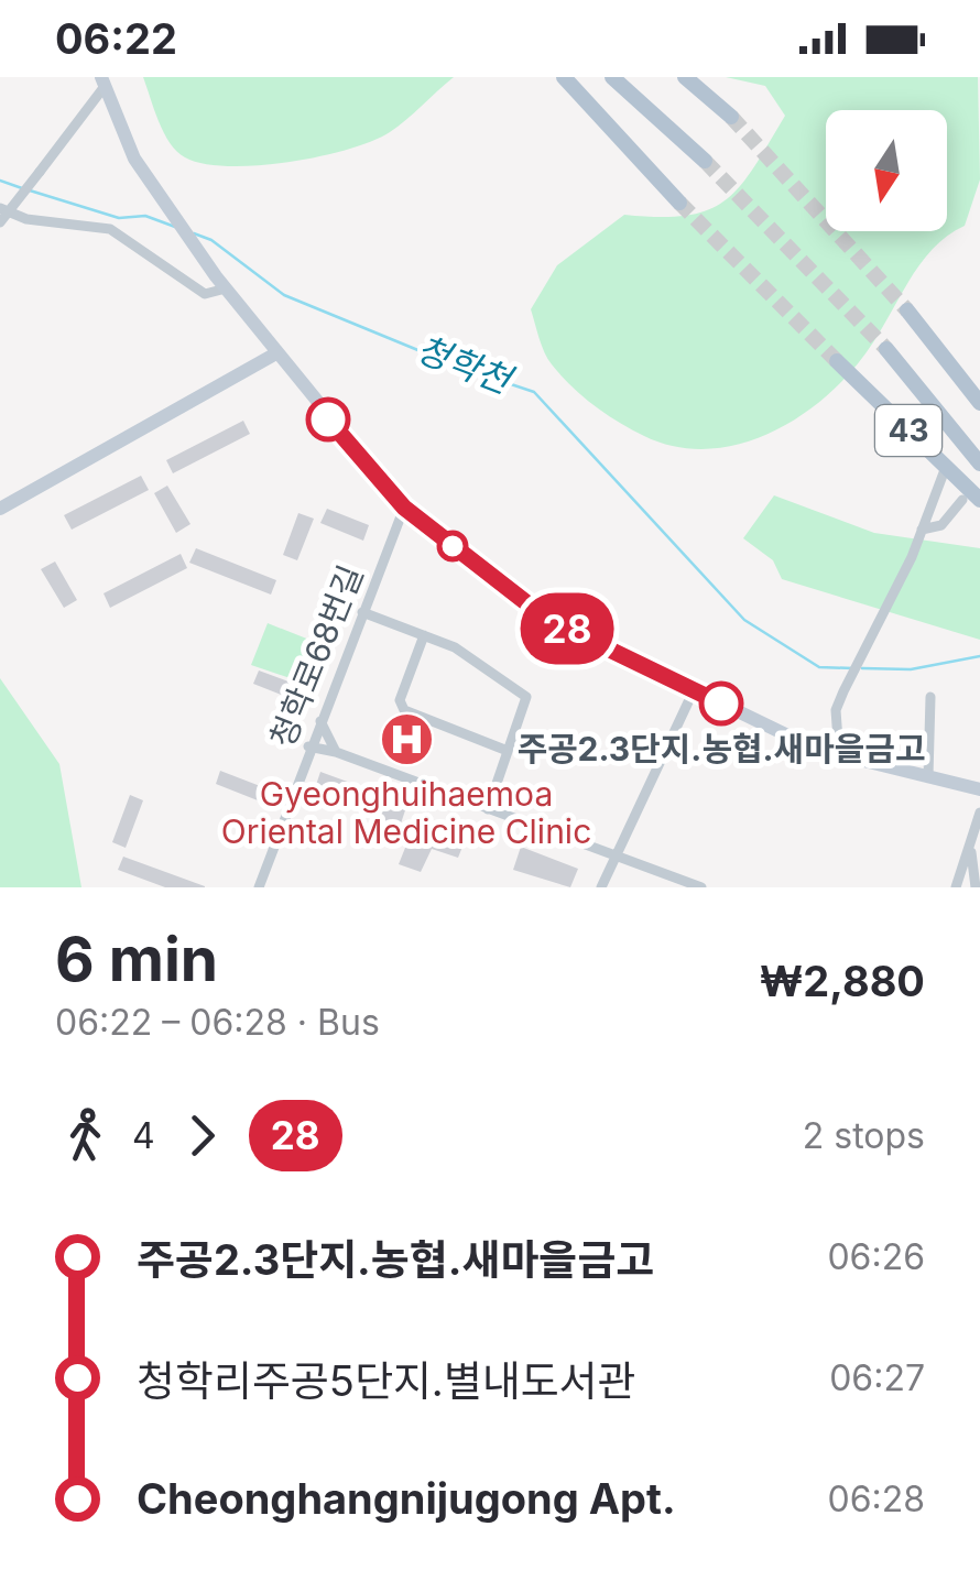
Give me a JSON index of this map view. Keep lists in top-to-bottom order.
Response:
{
  "streets": {
    "main road": ["43"],
    "street": ["청학로68번길"]
  },
  "water": ["청학천"],
  "places": {
    "other": ["주공2.3단지.농협.새마을금고"],
    "hospital": ["Gyeonghuihaemoa Oriental Medicine Clinic"]
  },
  "lines": ["bus line 28"],
  "north": "bottom",
  "page": {
    "status": "06:22",
    "on_map": "28",
    "heading": ["6 min", "06:22 – 06:28 · Bus", "₩2,880"],
    "legs": ["4", "28", "2 stops"],
    "list": [
      {
        "name": "주공2.3단지.농협.새마을금고",
        "value": "06:26"
      },
      {
        "name": "청학리주공5단지.별내도서관",
        "value": "06:27"
      },
      {
        "name": "Cheonghangnijugong Apt.",
        "value": "06:28"
      }
    ]
  }
}
